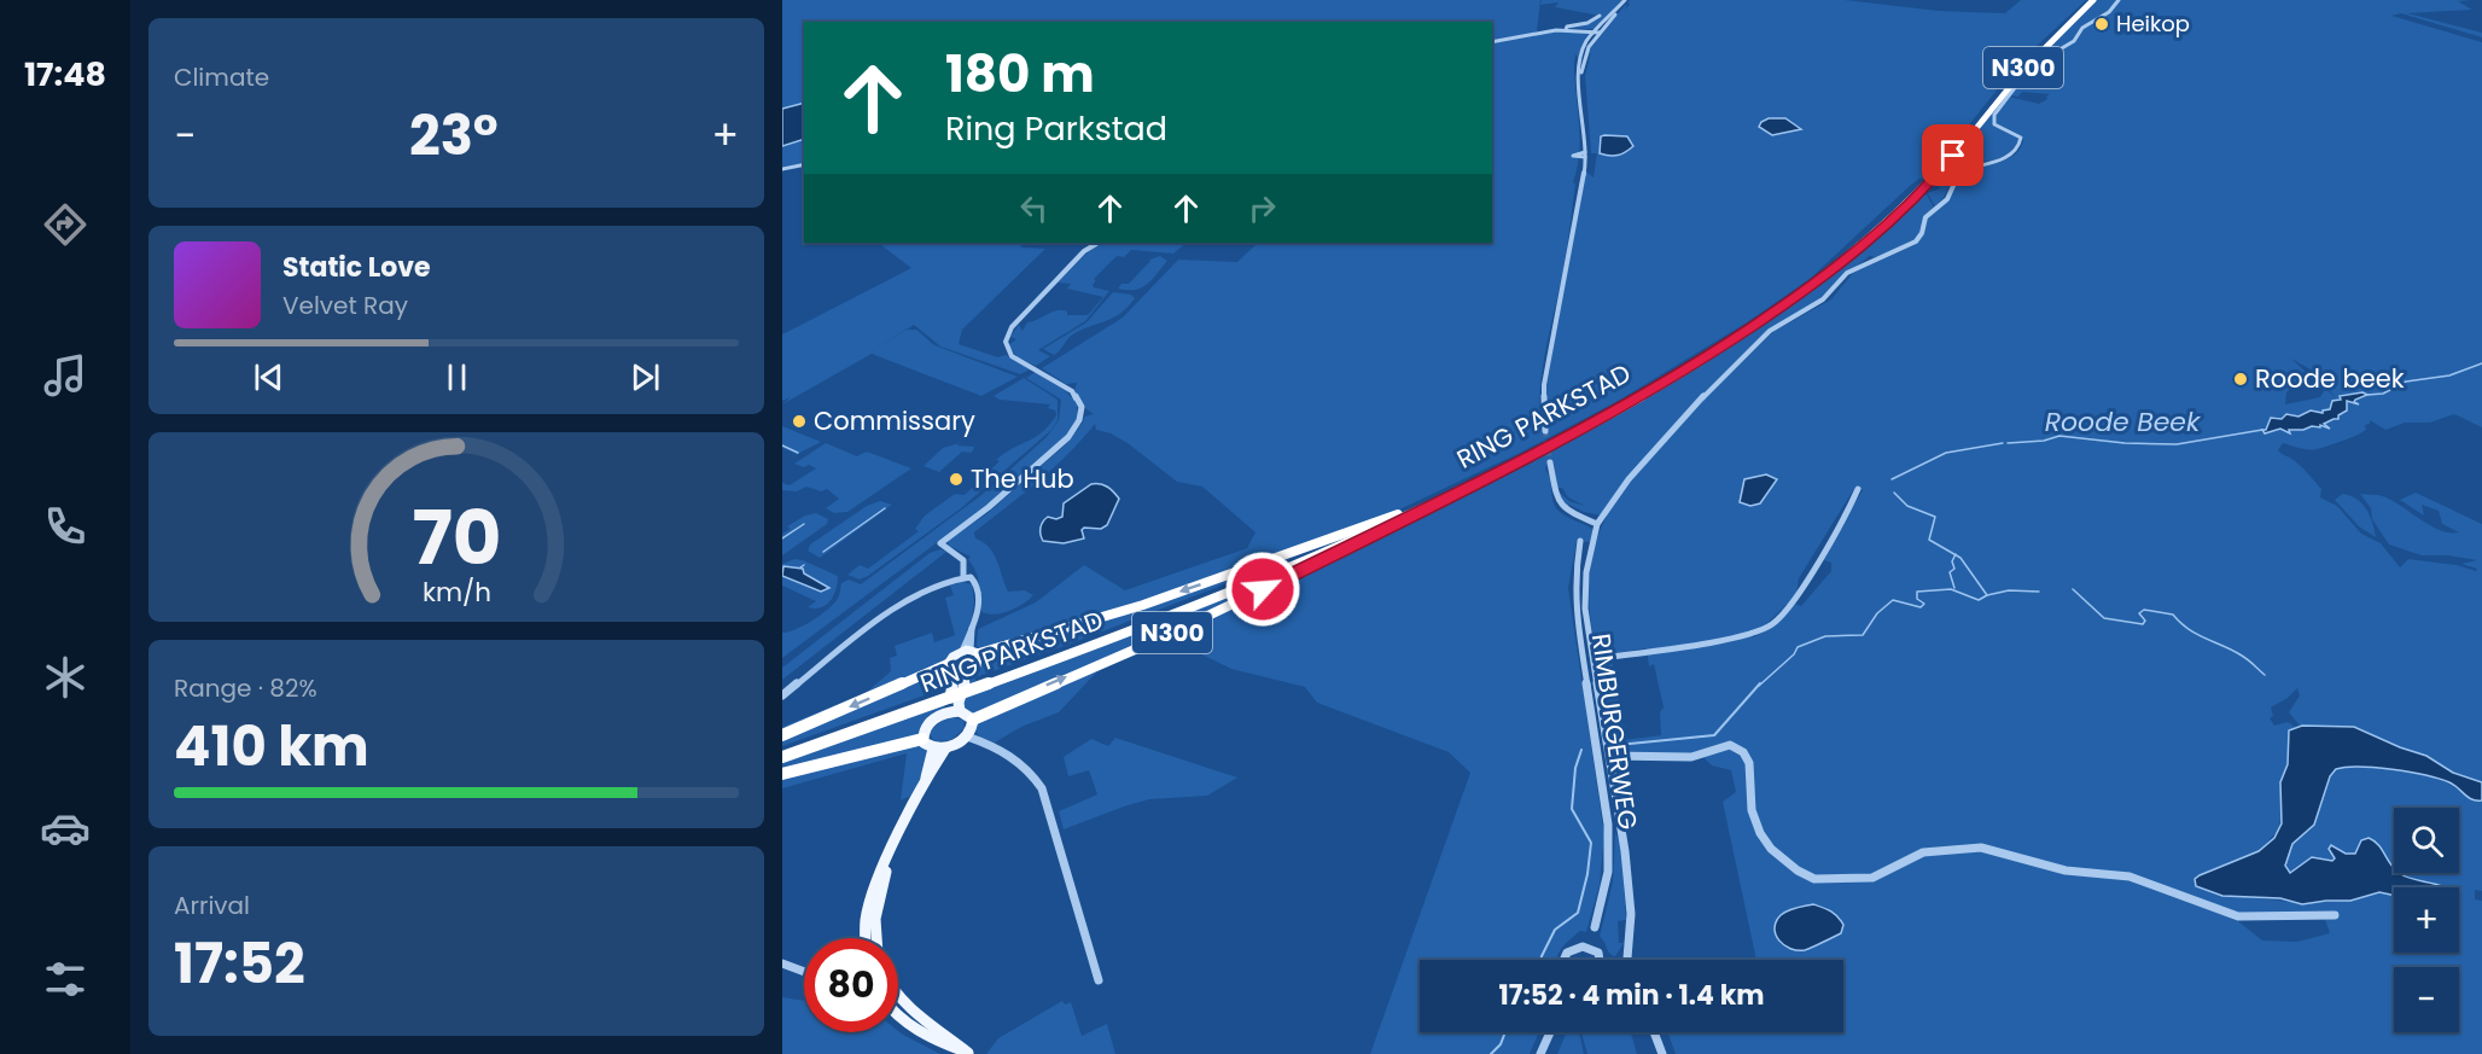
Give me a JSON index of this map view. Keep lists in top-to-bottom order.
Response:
{
  "streets": {
    "highway": ["N300", "RING PARKSTAD"],
    "street": ["RIMBURGERWEG"]
  },
  "crossings": [
    ["N300", "RING PARKSTAD"]
  ],
  "water": ["Roode Beek"],
  "places": [
    "Heikop",
    "Roode beek",
    "Commissary",
    "The Hub"
  ],
  "page": {
    "tabs": "17:48",
    "tile": [
      "Climate",
      ["Range · 82%", "410 km"],
      ["Arrival", "17:52"]
    ],
    "turn": ["180 m", "Ring Parkstad"],
    "heat": ["−", "23°", "+"],
    "song": ["Static Love", "Velvet Ray"],
    "map_buttons": ["+", "−"],
    "limit": "80",
    "trip": "17:52 · 4 min · 1.4 km",
    "gauge": ["70", "km/h"]
  }
}
